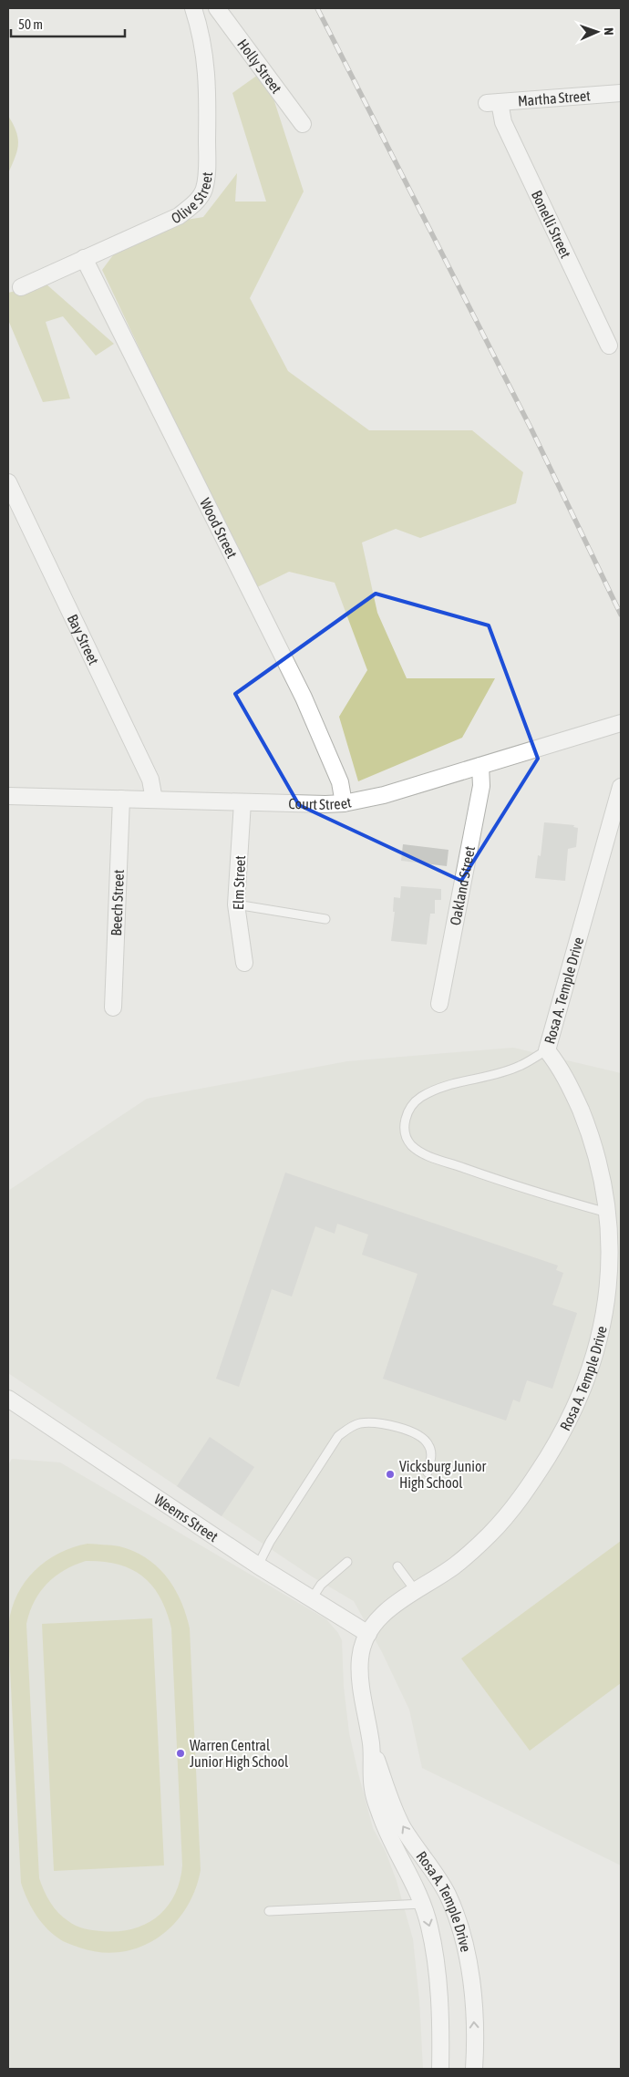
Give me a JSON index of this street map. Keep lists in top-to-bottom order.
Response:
{
  "streets": {
    "street": [
      "Holly Street",
      "Martha Street",
      "Olive Street",
      "Bonelli Street",
      "Wood Street",
      "Bay Street",
      "Court Street",
      "Elm Street",
      "Oakland Street",
      "Beech Street",
      "Rosa A. Temple Drive",
      "Weems Street"
    ]
  },
  "crossings": [
    ["Martha Street", "Bonelli Street"],
    ["Olive Street", "Wood Street"],
    ["Wood Street", "Court Street"],
    ["Bay Street", "Court Street"],
    ["Court Street", "Elm Street"],
    ["Court Street", "Oakland Street"],
    ["Court Street", "Beech Street"],
    ["Rosa A. Temple Drive", "Weems Street"]
  ],
  "places": ["Vicksburg Junior High School", "Warren Central Junior High School"],
  "scale_bar": "50 m",
  "north": "right"
}
